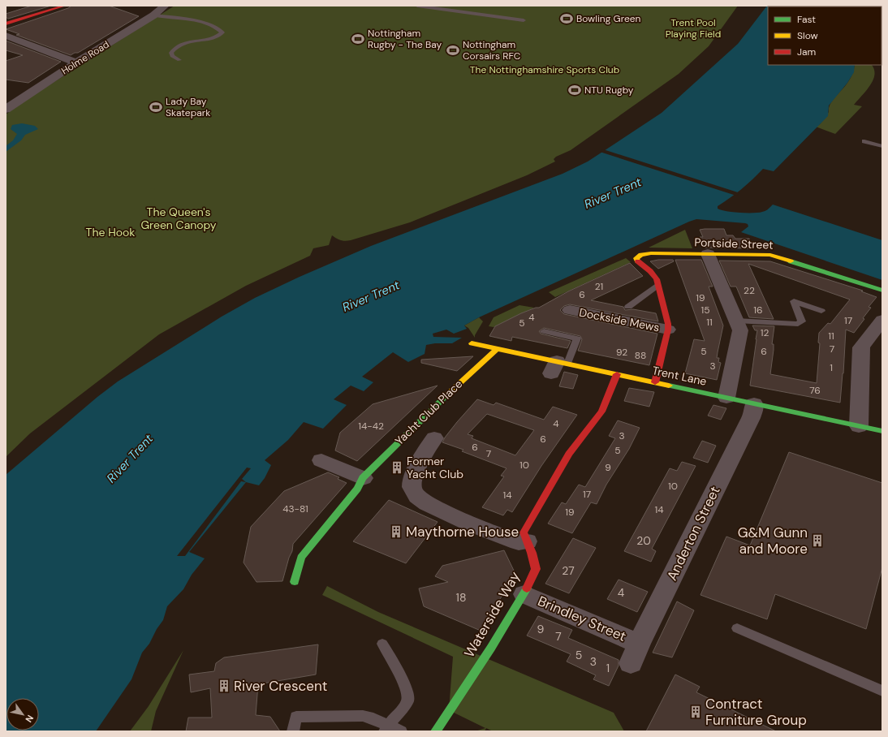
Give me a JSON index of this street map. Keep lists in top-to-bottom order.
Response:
{
  "streets": {
    "street": [
      "Holme Road",
      "Portside Street",
      "Dockside Mews",
      "Trent Lane",
      "Yacht Club Place",
      "Anderton Street",
      "Waterside Way",
      "Brindley Street"
    ]
  },
  "crossings": [
    ["Portside Street", "Dockside Mews"],
    ["Portside Street", "Trent Lane"],
    ["Trent Lane", "Yacht Club Place"],
    ["Trent Lane", "Anderton Street"],
    ["Trent Lane", "Waterside Way"],
    ["Anderton Street", "Brindley Street"],
    ["Waterside Way", "Brindley Street"]
  ],
  "water": ["River Trent"],
  "parks": [
    "Trent Pool Playing Field",
    "The Nottinghamshire Sports Club",
    "The Queen's Green Canopy",
    "The Hook"
  ],
  "places": {
    "sports": [
      "Bowling Green",
      "Nottingham Rugby - The Bay",
      "Nottingham Corsairs RFC",
      "NTU Rugby",
      "Lady Bay Skatepark"
    ],
    "building": [
      "Former Yacht Club",
      "Maythorne House",
      "G&M Gunn and Moore",
      "River Crescent",
      "Contract Furniture Group"
    ]
  },
  "house_numbers": [
    "21",
    "22",
    "6",
    "19",
    "15",
    "16",
    "4",
    "17",
    "11",
    "5",
    "12",
    "11",
    "7",
    "5",
    "6",
    "92",
    "88",
    "3",
    "1",
    "76",
    "4",
    "14-42",
    "3",
    "6",
    "6",
    "5",
    "7",
    "10",
    "9",
    "10",
    "17",
    "14",
    "43-81",
    "14",
    "19",
    "20",
    "27",
    "4",
    "18",
    "9",
    "7",
    "5",
    "3",
    "1"
  ],
  "legend": ["Fast", "Slow", "Jam"],
  "north": "bottom right"
}
